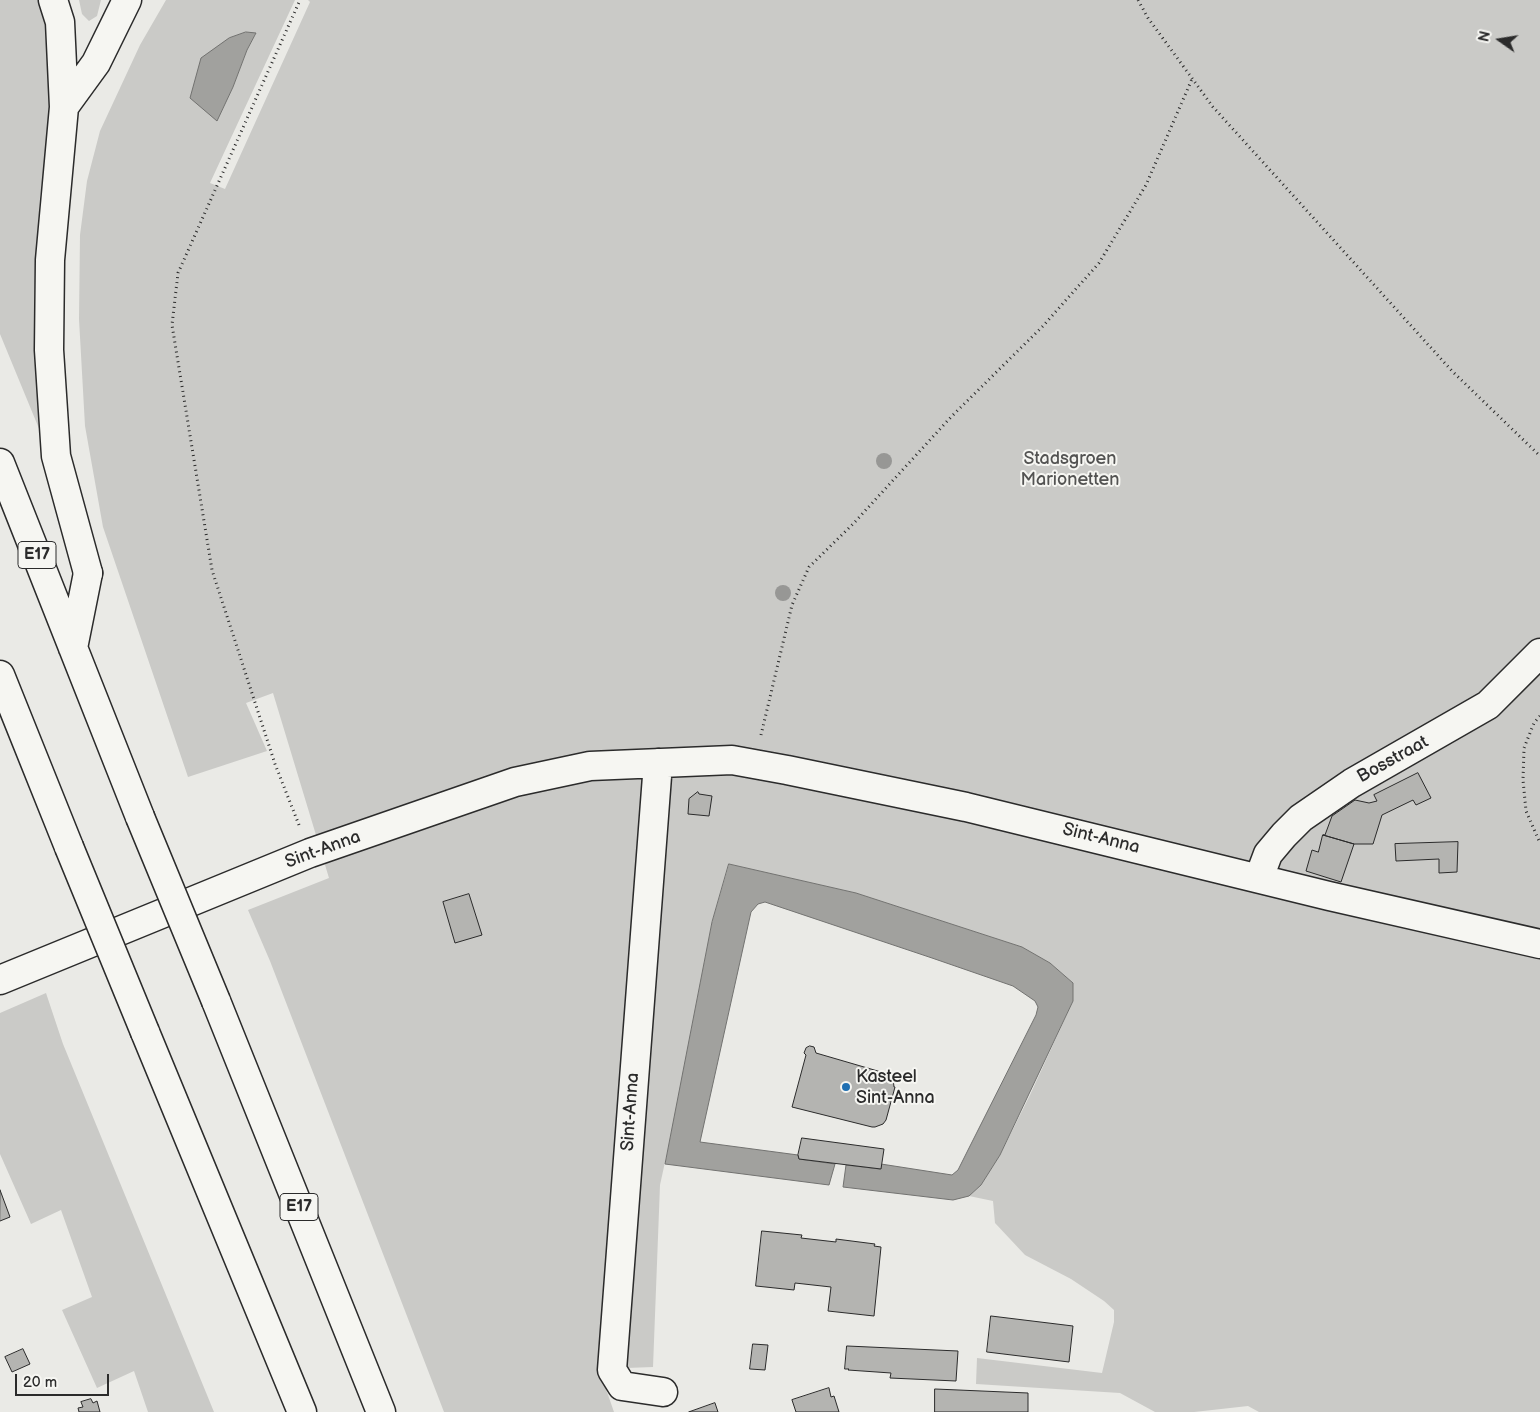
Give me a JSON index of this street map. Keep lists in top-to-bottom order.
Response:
{
  "streets": {
    "main road": ["E17", "Bosstraat", "Sint-Anna"]
  },
  "crossings": [
    ["Bosstraat", "Sint-Anna"]
  ],
  "parks": ["Stadsgroen Marionetten"],
  "places": ["Kasteel Sint-Anna"],
  "scale_bar": "20 m",
  "north": "left"
}
